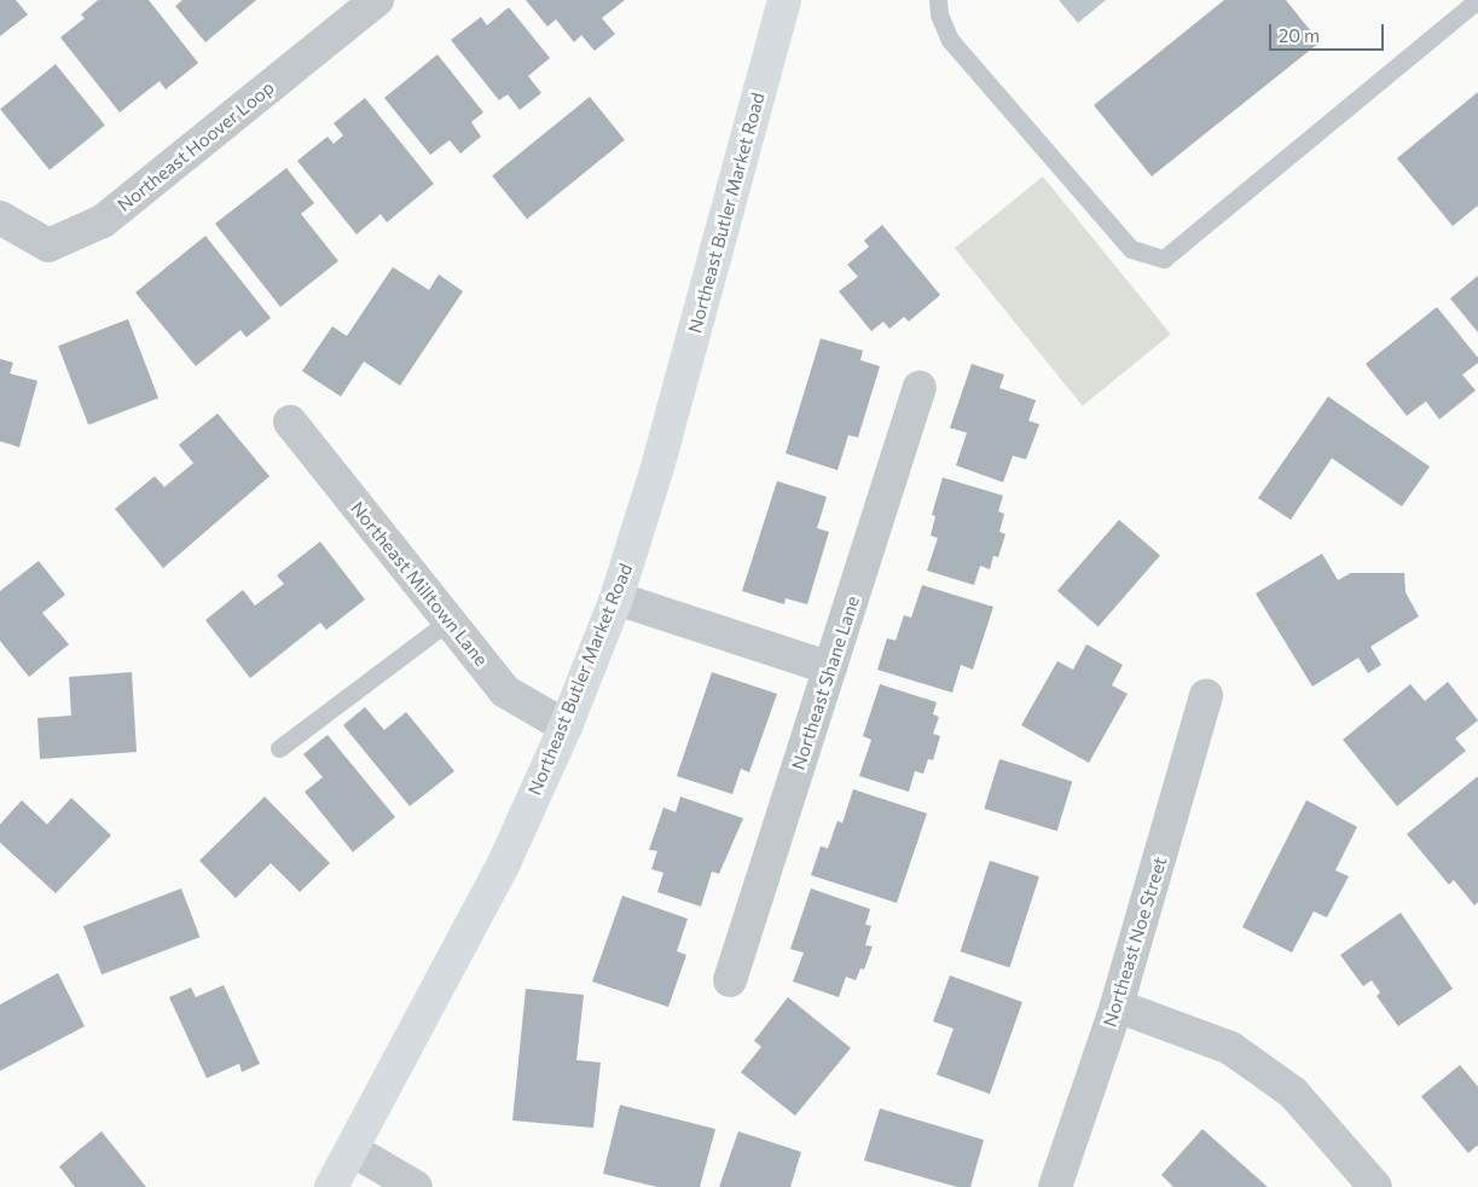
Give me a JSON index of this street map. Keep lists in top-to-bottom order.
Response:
{
  "streets": {
    "main road": ["Northeast Butler Market Road"],
    "street": [
      "Northeast Hoover Loop",
      "Northeast Milltown Lane",
      "Northeast Shane Lane",
      "Northeast Noe Street"
    ]
  },
  "crossings": [
    ["Northeast Butler Market Road", "Northeast Milltown Lane"]
  ],
  "scale_bar": "20 m"
}
